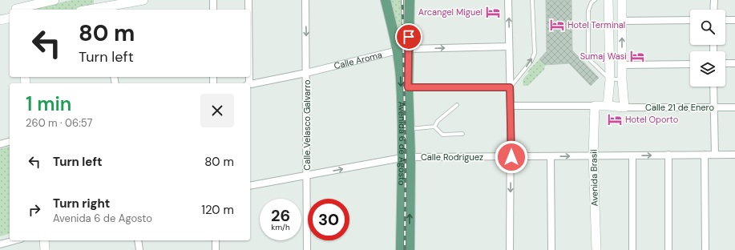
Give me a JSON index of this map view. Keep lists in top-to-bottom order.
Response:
{
  "streets": {
    "main road": ["Avenida 6 de Agosto", "Avenida Brasil"],
    "street": [
      "Calle Aroma",
      "Calle 21 de Enero",
      "Calle Velasco Galvarro",
      "Calle Rodriguez"
    ]
  },
  "crossings": [
    ["Calle Aroma", "Calle Velasco Galvarro"],
    ["Calle Aroma", "Avenida 6 de Agosto"],
    ["Calle Velasco Galvarro", "Calle Rodriguez"],
    ["Avenida 6 de Agosto", "Calle Rodriguez"],
    ["Calle Rodriguez", "Avenida Brasil"]
  ],
  "one_way": ["Calle Rodriguez"],
  "places": {
    "hotel": [
      "Arcangel Miguel",
      "Hotel Terminal",
      "Sumaj Wasi",
      "Hotel Oporto"
    ]
  },
  "page": {
    "turn": ["80 m", "Turn left"],
    "heading": ["1 min", "260 m · 06:57"],
    "list": [
      {
        "name": "Turn left",
        "value": "80 m"
      },
      {
        "name": "Turn right",
        "note": "Avenida 6 de Agosto",
        "value": "120 m"
      }
    ],
    "speed": "26 km/h",
    "limit": "30"
  }
}
